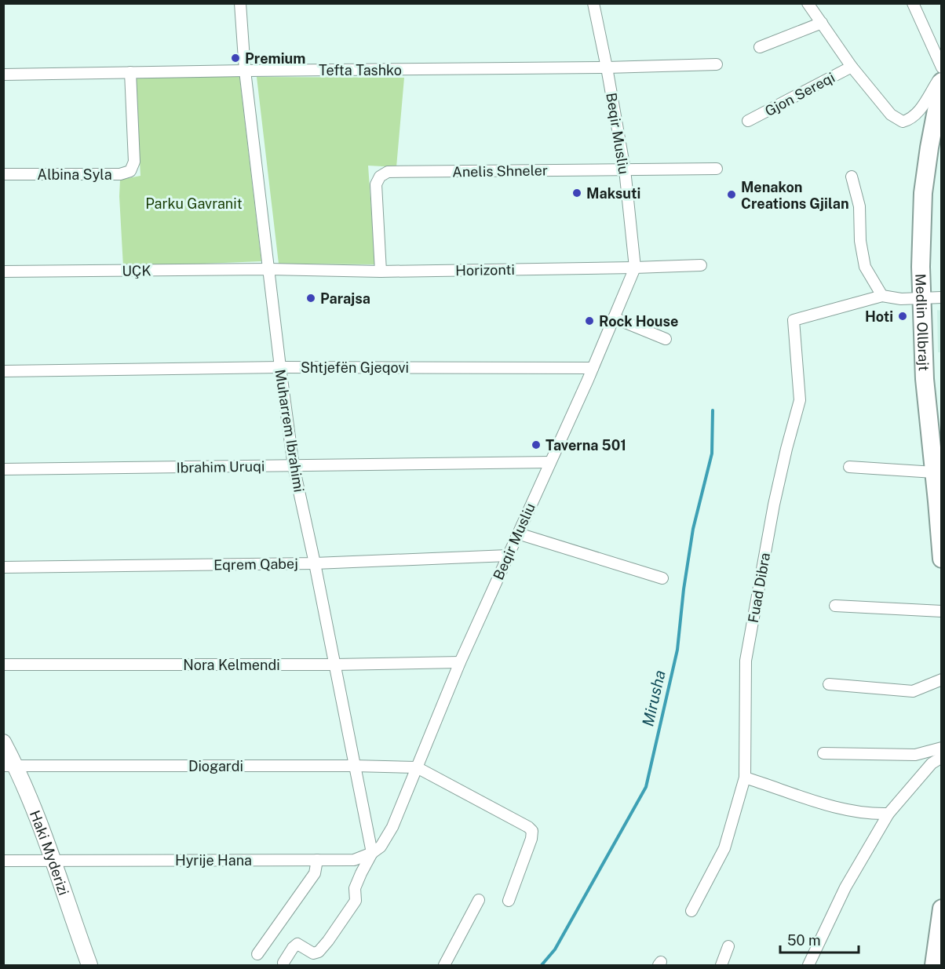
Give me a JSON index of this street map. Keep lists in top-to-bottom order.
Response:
{
  "streets": {
    "main road": ["Medlin Ollbrajt"],
    "street": [
      "Tefta Tashko",
      "Gjon Sereqi",
      "Beqir Musliu",
      "Anelis Shneler",
      "Albina Syla",
      "Horizonti",
      "UÇK",
      "Shtjefën Gjeqovi",
      "Muharrem Ibrahimi",
      "Ibrahim Uruqi",
      "Eqrem Qabej",
      "Fuad Dibra",
      "Nora Kelmendi",
      "Diogardi",
      "Haki Myderizi",
      "Hyrije Hana"
    ]
  },
  "crossings": [
    ["Tefta Tashko", "Beqir Musliu"],
    ["Tefta Tashko", "Albina Syla"],
    ["Tefta Tashko", "Muharrem Ibrahimi"],
    ["Gjon Sereqi", "Medlin Ollbrajt"],
    ["Beqir Musliu", "Anelis Shneler"],
    ["Beqir Musliu", "Horizonti"],
    ["Beqir Musliu", "Shtjefën Gjeqovi"],
    ["Beqir Musliu", "Muharrem Ibrahimi"],
    ["Beqir Musliu", "Ibrahim Uruqi"],
    ["Beqir Musliu", "Eqrem Qabej"],
    ["Beqir Musliu", "Nora Kelmendi"],
    ["Beqir Musliu", "Diogardi"],
    ["Beqir Musliu", "Hyrije Hana"],
    ["Anelis Shneler", "Horizonti"],
    ["Horizonti", "UÇK"],
    ["Horizonti", "Muharrem Ibrahimi"],
    ["UÇK", "Muharrem Ibrahimi"],
    ["Shtjefën Gjeqovi", "Muharrem Ibrahimi"],
    ["Muharrem Ibrahimi", "Ibrahim Uruqi"],
    ["Muharrem Ibrahimi", "Eqrem Qabej"],
    ["Muharrem Ibrahimi", "Nora Kelmendi"],
    ["Muharrem Ibrahimi", "Diogardi"],
    ["Muharrem Ibrahimi", "Hyrije Hana"],
    ["Diogardi", "Haki Myderizi"],
    ["Haki Myderizi", "Hyrije Hana"]
  ],
  "water": ["Mirusha"],
  "parks": ["Parku Gavranit"],
  "places": [
    "Premium",
    "Maksuti",
    "Menakon Creations Gjilan",
    "Parajsa",
    "Hoti",
    "Rock House",
    "Taverna 501"
  ],
  "scale_bar": "50 m"
}
